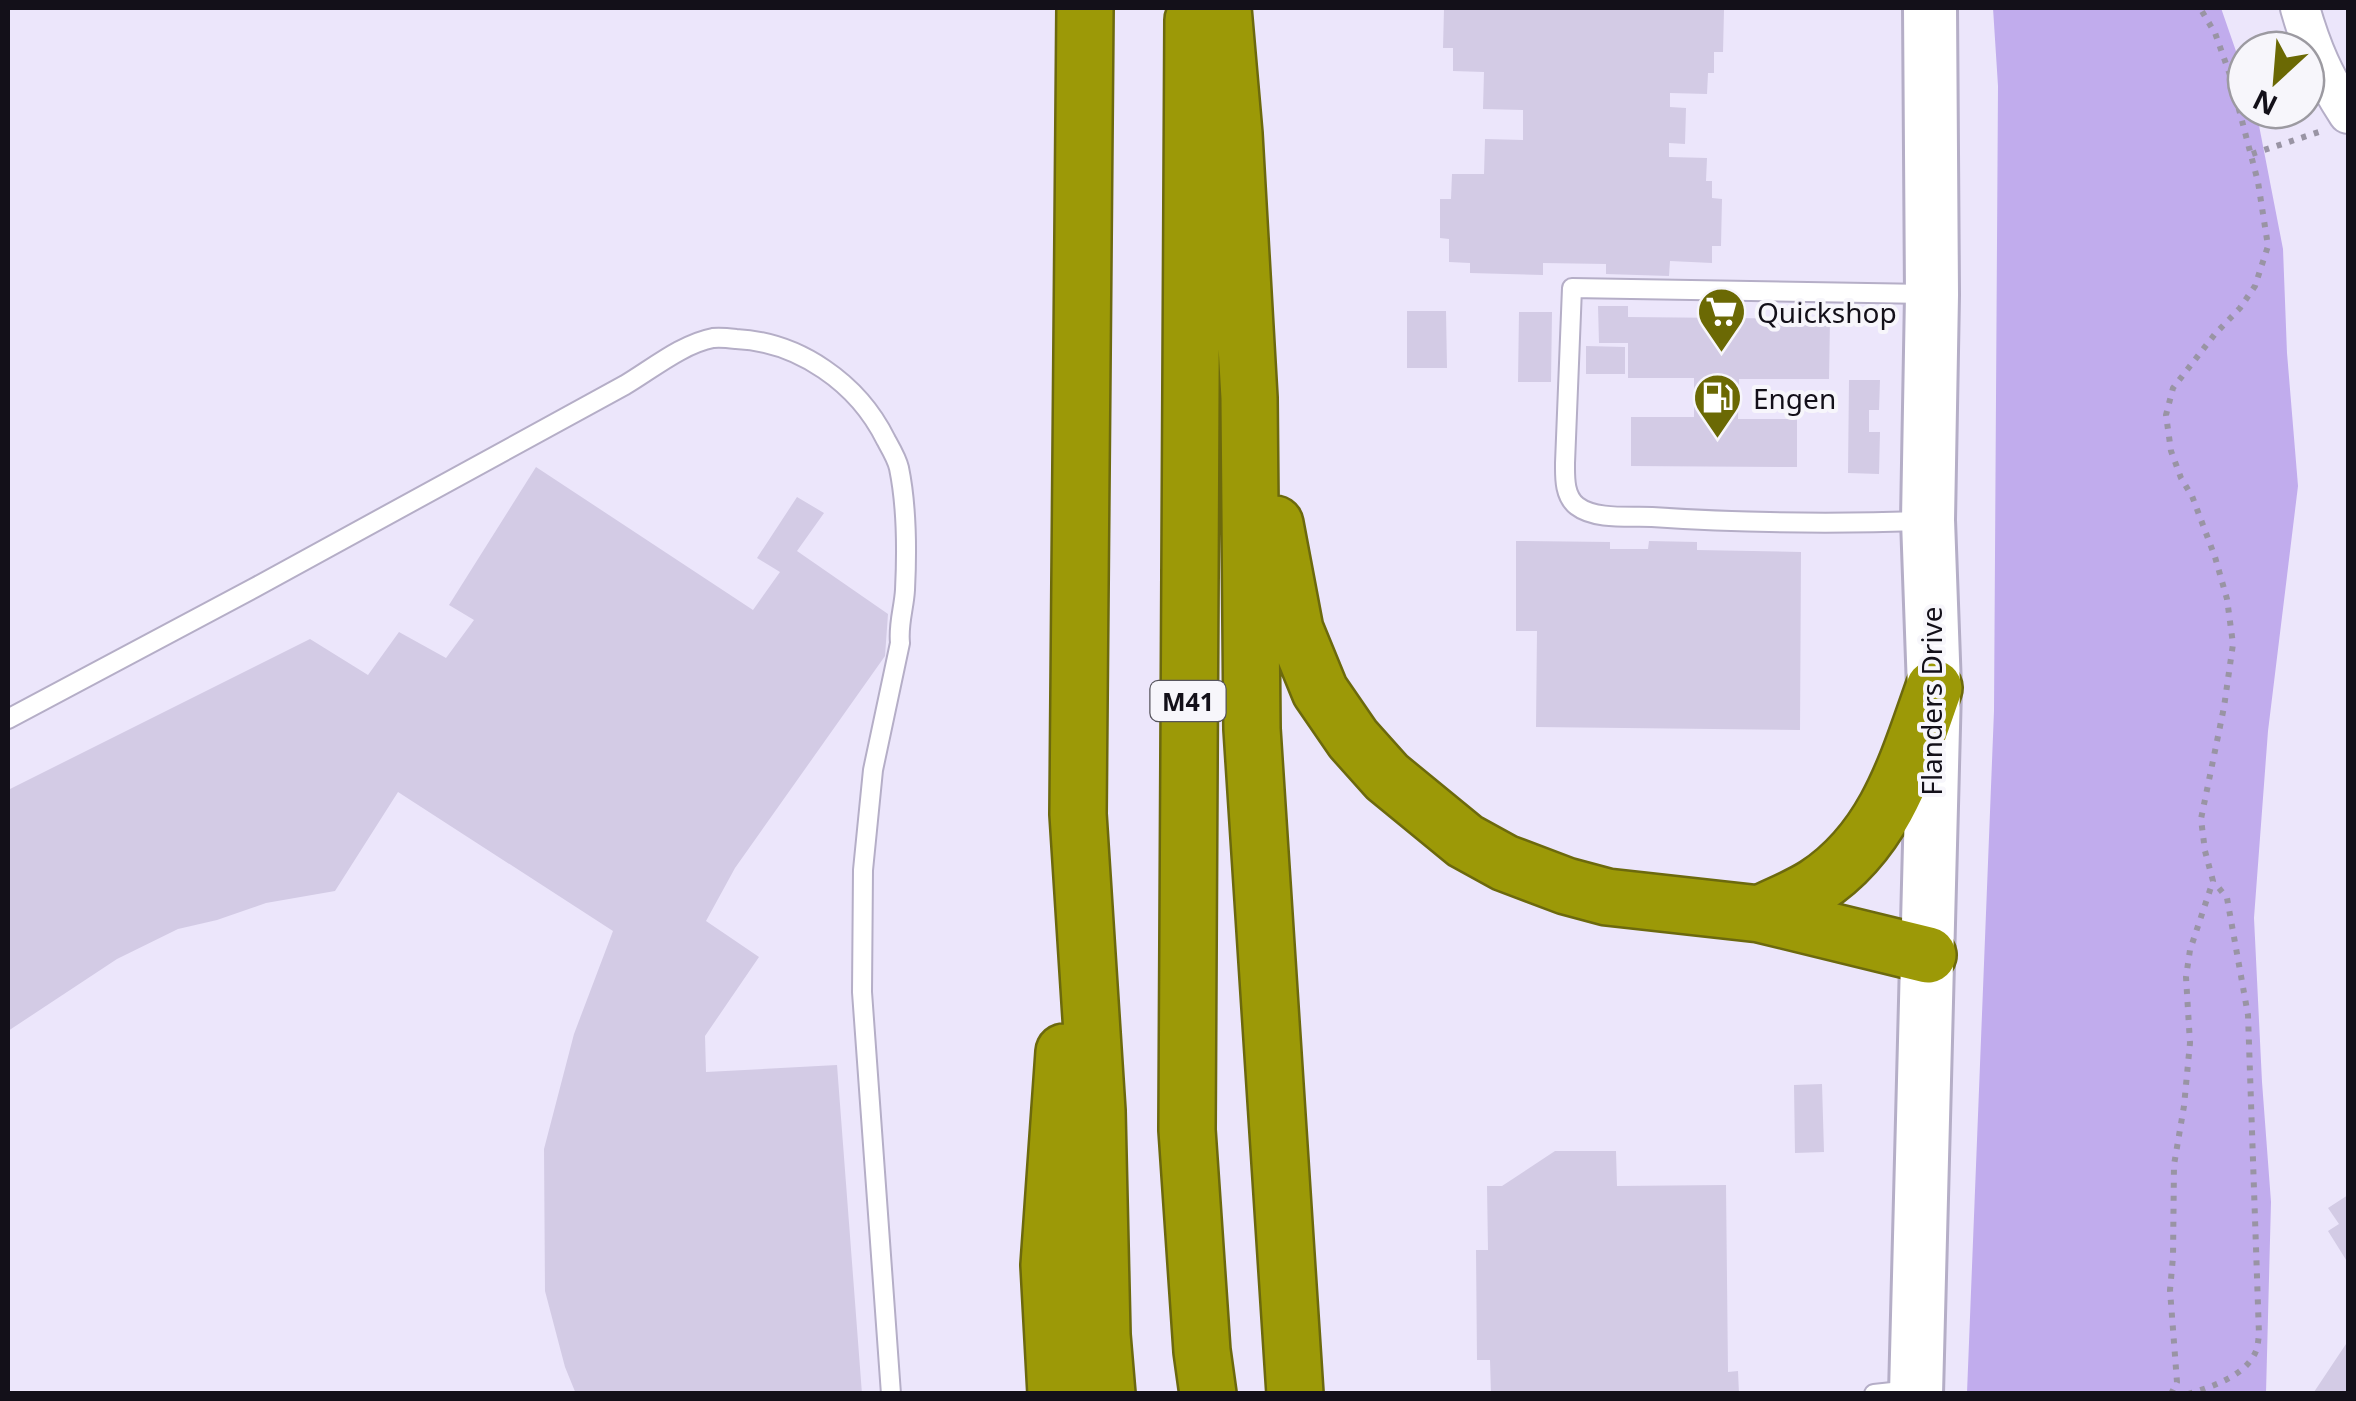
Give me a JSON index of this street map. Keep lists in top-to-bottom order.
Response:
{
  "streets": {
    "highway": ["M41"],
    "street": ["Flanders Drive"]
  },
  "places": {
    "supermarket": ["Quickshop"],
    "fuel station": ["Engen"]
  },
  "north": "bottom left"
}
